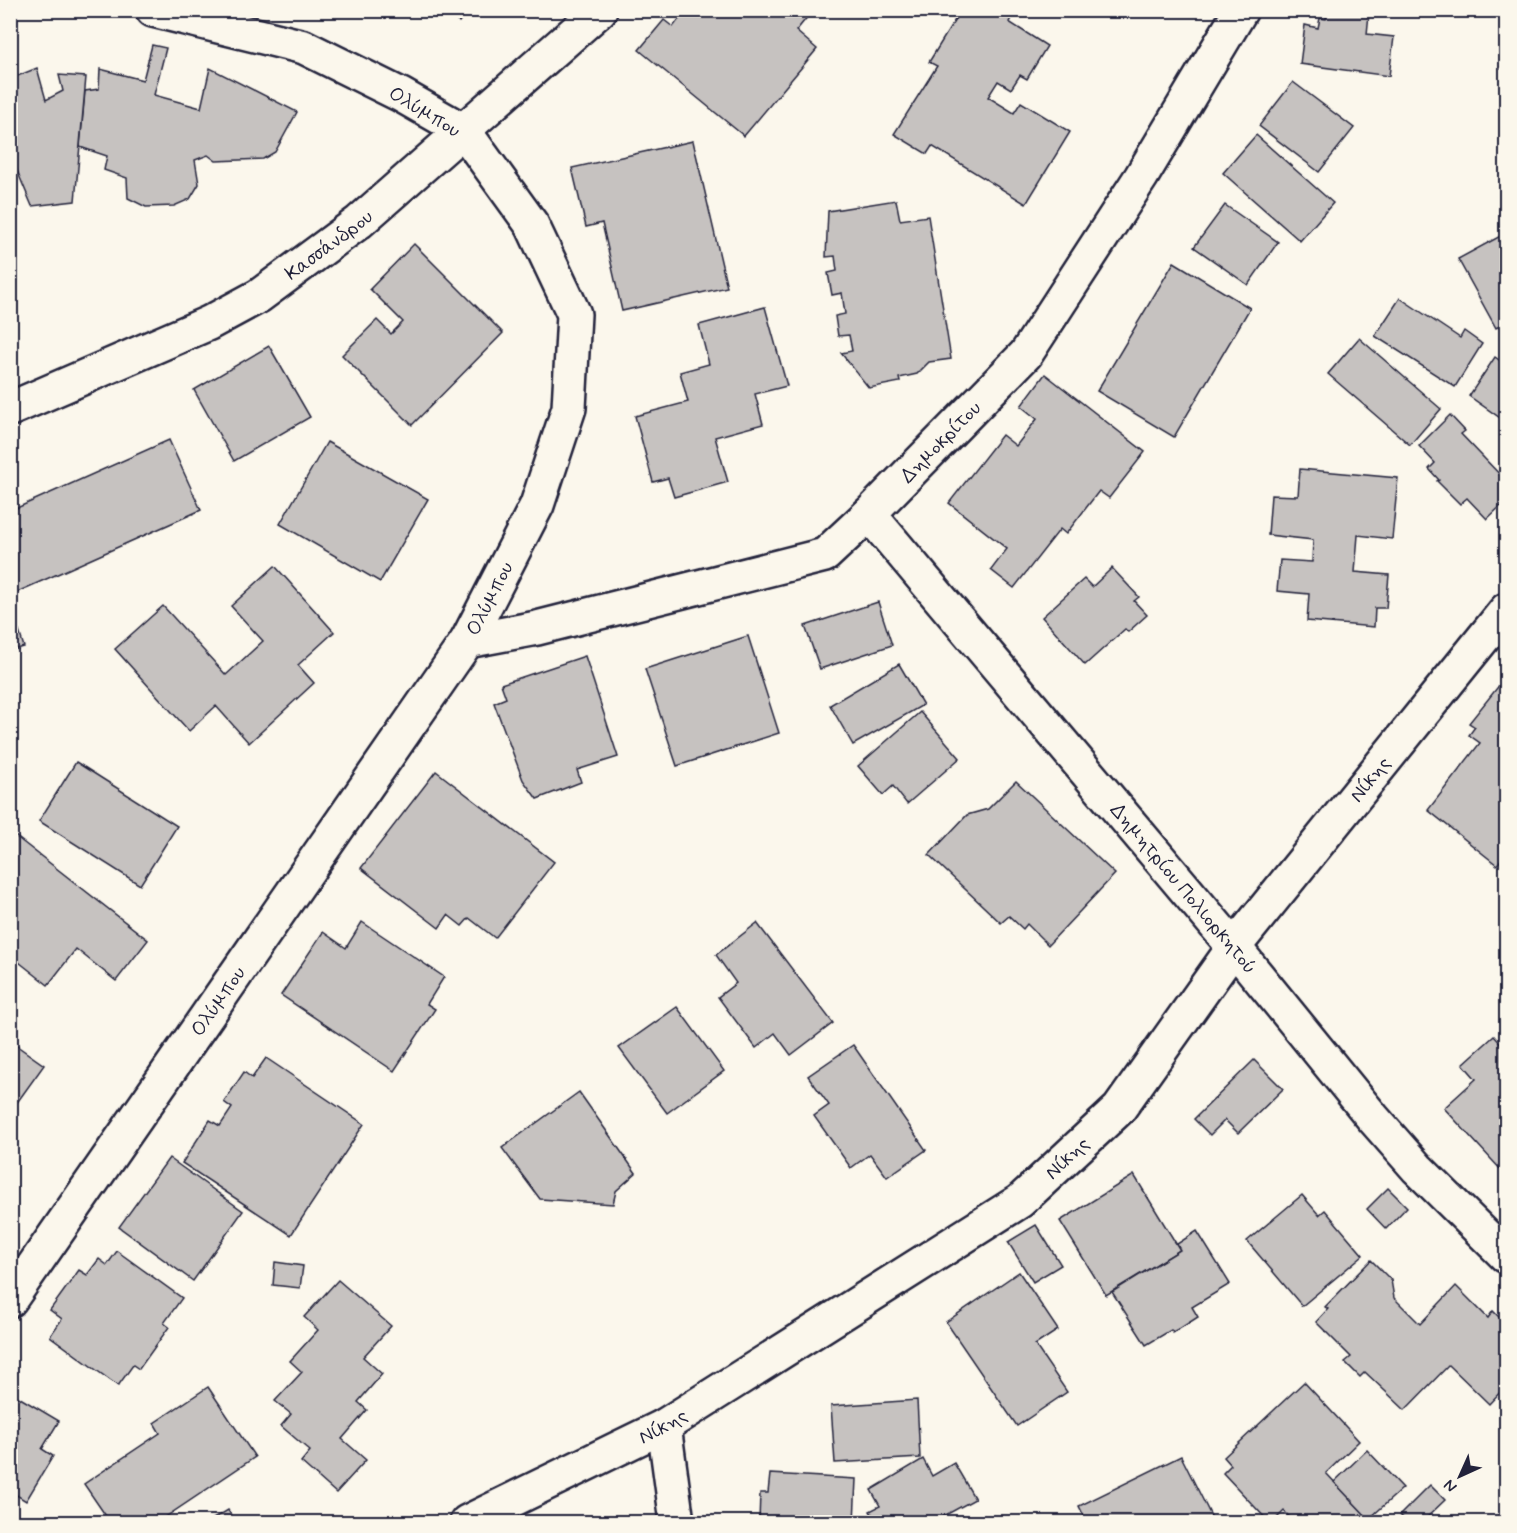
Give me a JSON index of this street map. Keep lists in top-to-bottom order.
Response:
{
  "streets": {
    "street": [
      "Ολύμπου",
      "Κασσάνδρου",
      "Δημοκρίτου",
      "Νίκης",
      "Δημητρίου Πολιορκητού"
    ]
  },
  "crossings": [
    ["Ολύμπου", "Κασσάνδρου"],
    ["Ολύμπου", "Δημοκρίτου"],
    ["Δημοκρίτου", "Δημητρίου Πολιορκητού"],
    ["Νίκης", "Δημητρίου Πολιορκητού"]
  ],
  "north": "bottom left"
}
